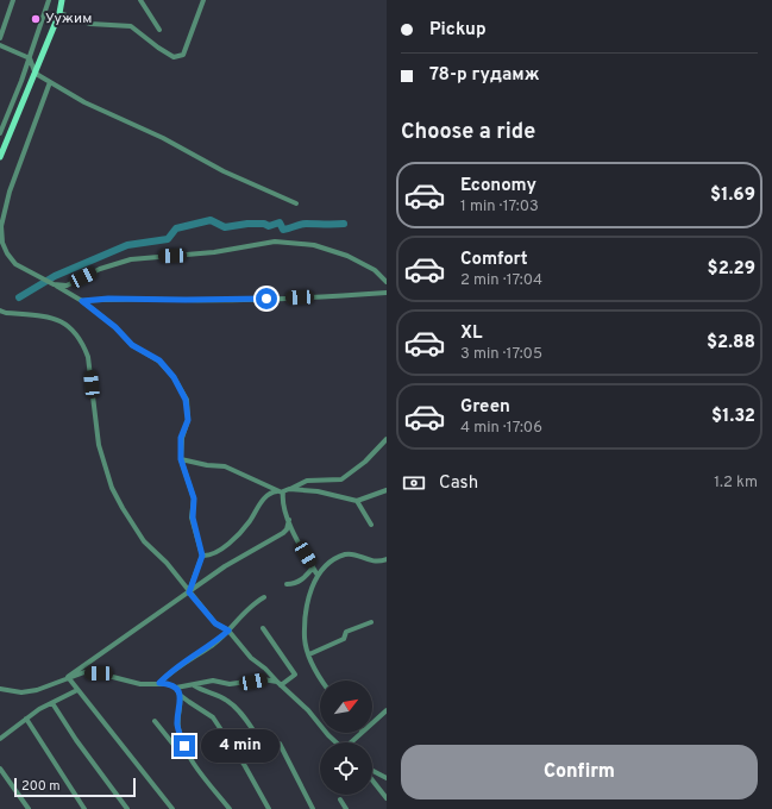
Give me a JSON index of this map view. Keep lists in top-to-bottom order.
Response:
{
  "places": ["Уужим"],
  "scale_bar": "200 m",
  "north": "top right",
  "page": {
    "banner": ["Pickup", "78-р гудамж"],
    "heading": "Choose a ride",
    "list": [
      {
        "name": "Economy",
        "note": "1 min · 17:03",
        "value": "$1.69"
      },
      {
        "name": "Comfort",
        "note": "2 min · 17:04",
        "value": "$2.29"
      },
      {
        "name": "XL",
        "note": "3 min · 17:05",
        "value": "$2.88"
      },
      {
        "name": "Green",
        "note": "4 min · 17:06",
        "value": "$1.32"
      }
    ],
    "pay": ["Cash", "1.2 km"],
    "bubble": "4 min",
    "buttons": "Confirm",
    "scale": "200 m"
  }
}
